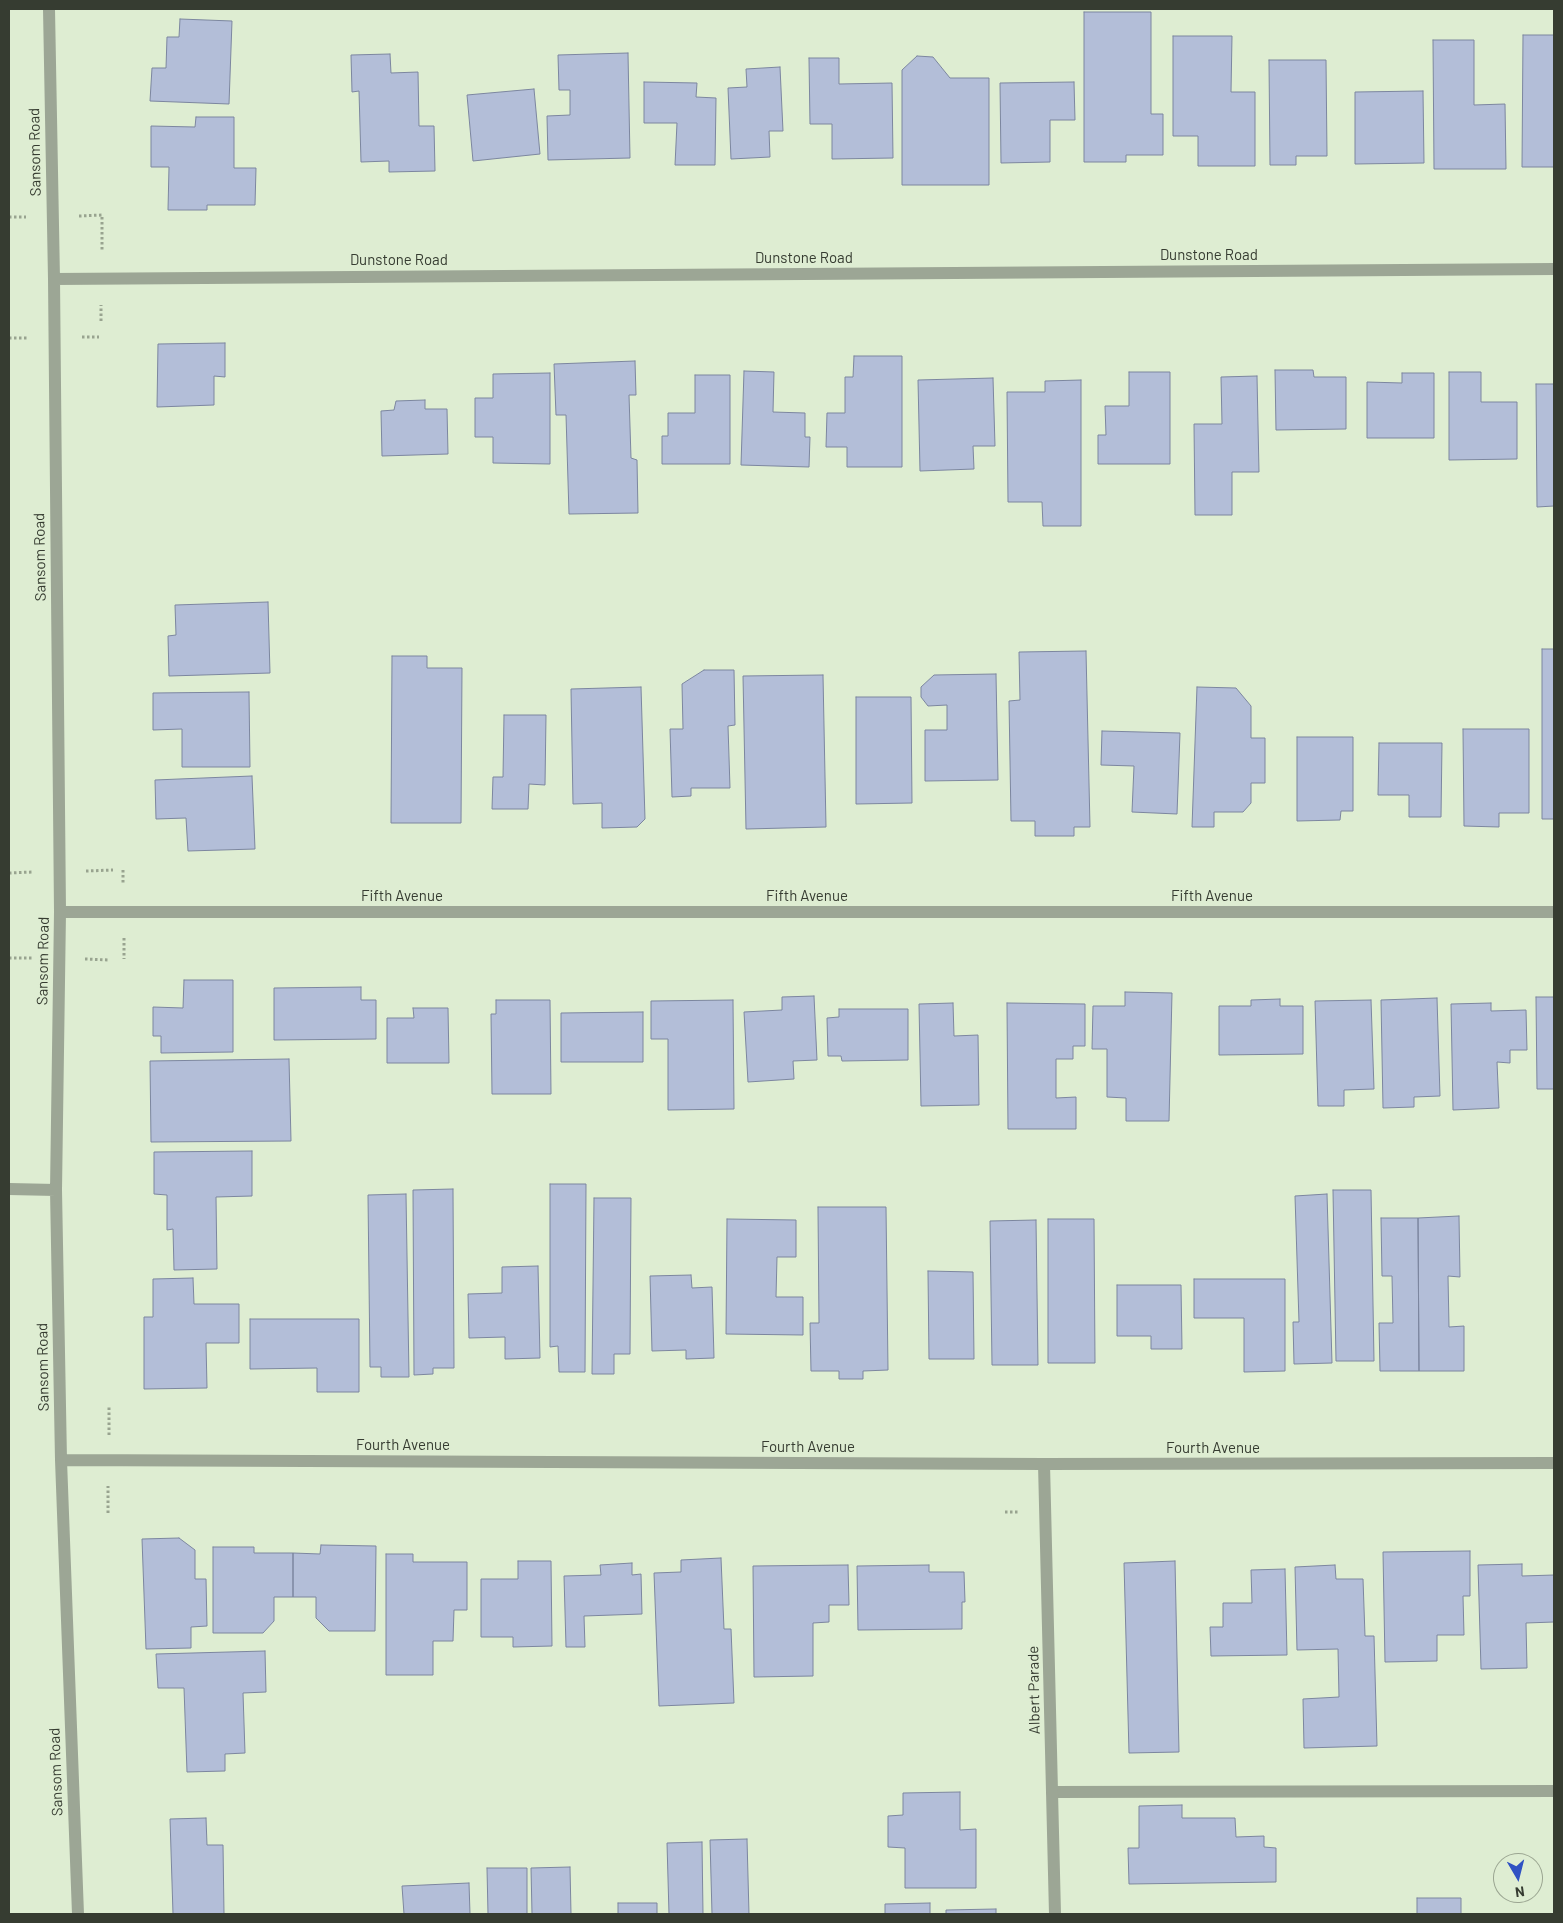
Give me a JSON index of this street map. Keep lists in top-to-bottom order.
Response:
{
  "streets": {
    "street": [
      "Sansom Road",
      "Dunstone Road",
      "Fifth Avenue",
      "Fourth Avenue",
      "Albert Parade"
    ]
  },
  "crossings": [
    ["Sansom Road", "Dunstone Road"],
    ["Sansom Road", "Fifth Avenue"],
    ["Sansom Road", "Fourth Avenue"],
    ["Fourth Avenue", "Albert Parade"]
  ],
  "north": "bottom"
}
